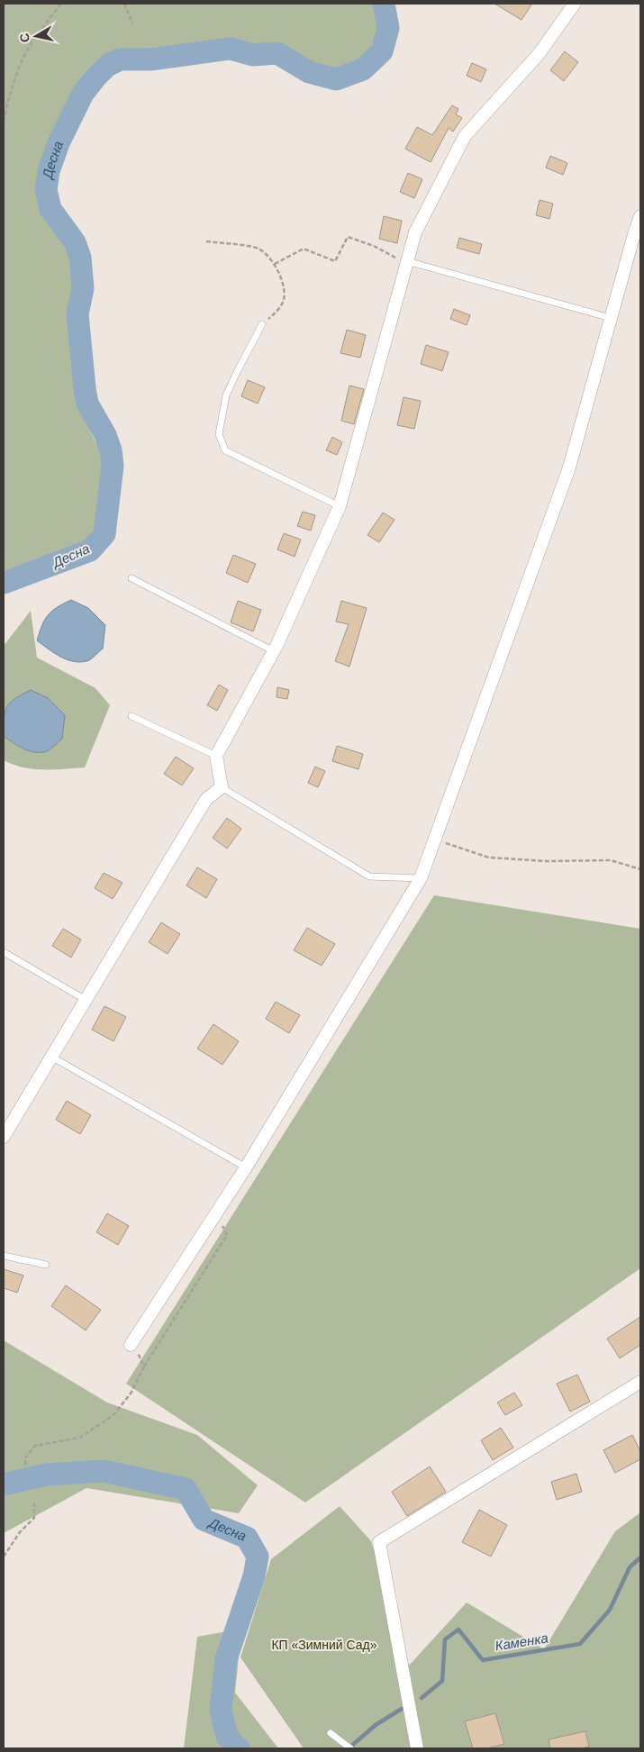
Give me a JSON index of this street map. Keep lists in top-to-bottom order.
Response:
{
  "water": ["Десна", "Каменка"],
  "parks": ["КП «Зимний Сад»"],
  "north": "left"
}
